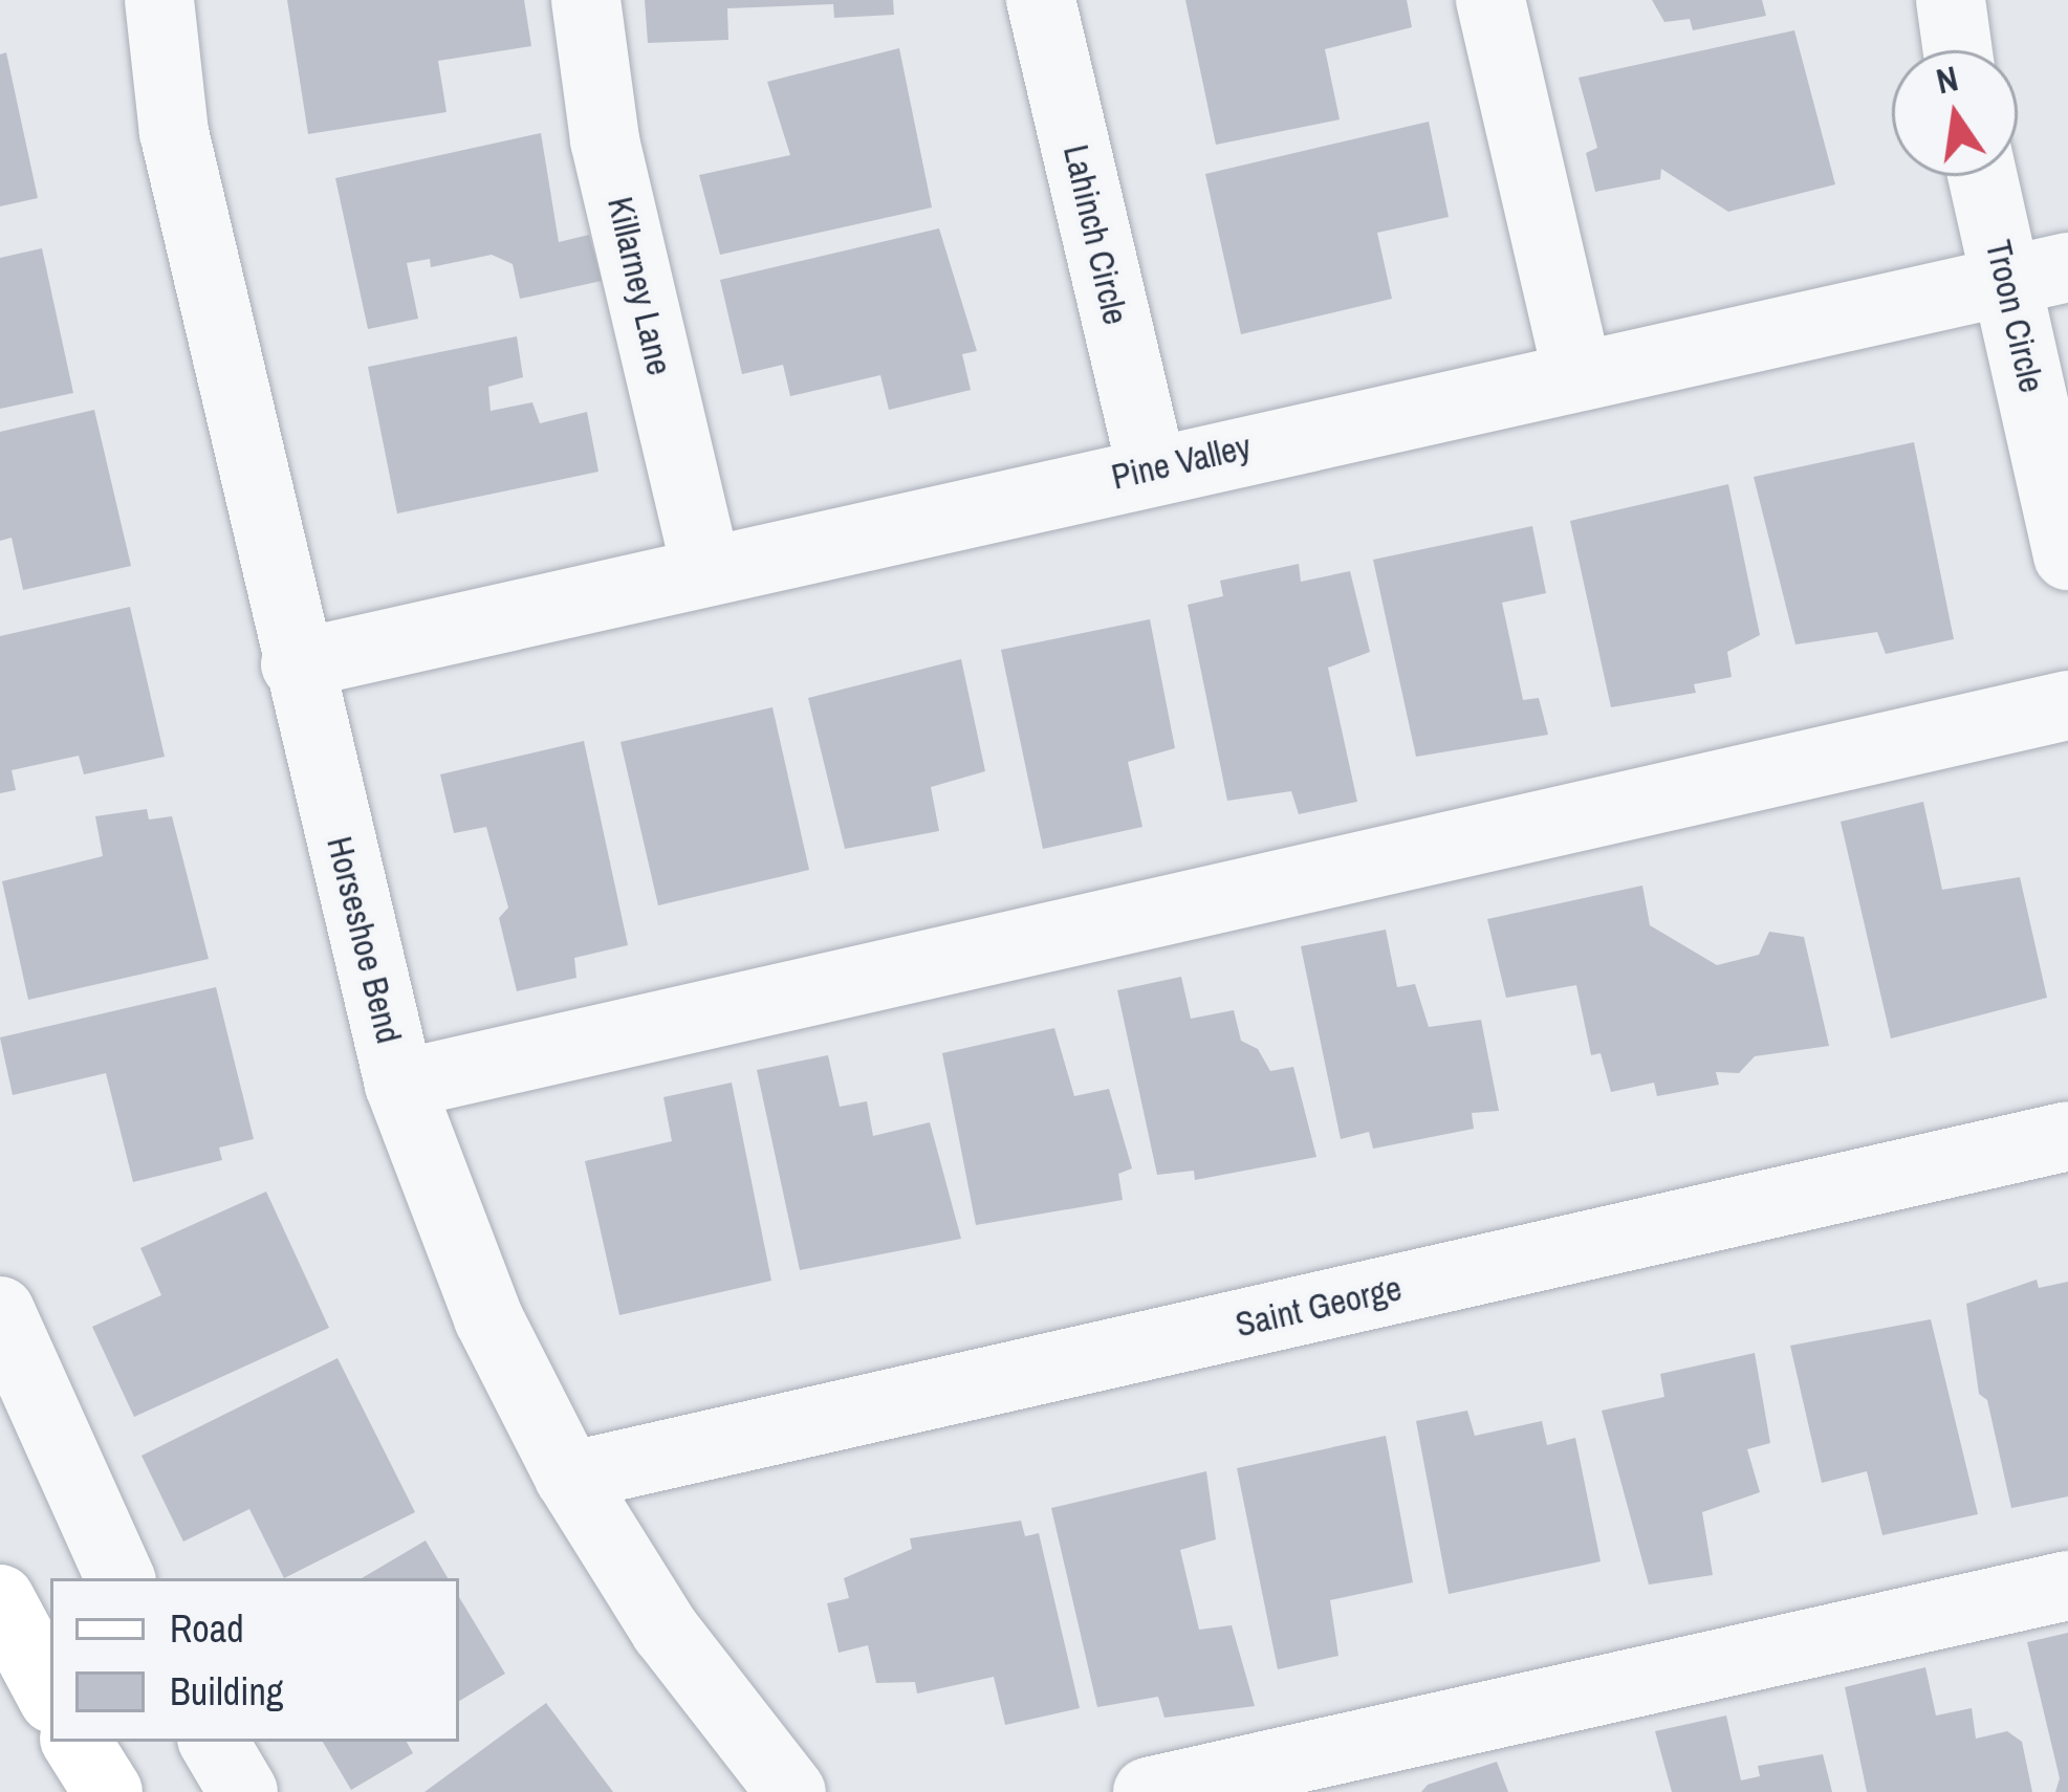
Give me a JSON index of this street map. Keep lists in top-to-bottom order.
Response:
{
  "streets": {
    "street": [
      "Lahinch Circle",
      "Killarney Lane",
      "Troon Circle",
      "Pine Valley",
      "Horseshoe Bend",
      "Saint George"
    ]
  },
  "crossings": [
    ["Lahinch Circle", "Pine Valley"],
    ["Killarney Lane", "Pine Valley"],
    ["Troon Circle", "Pine Valley"],
    ["Pine Valley", "Horseshoe Bend"],
    ["Horseshoe Bend", "Saint George"]
  ],
  "legend": ["Road", "Building"],
  "north": "top"
}
